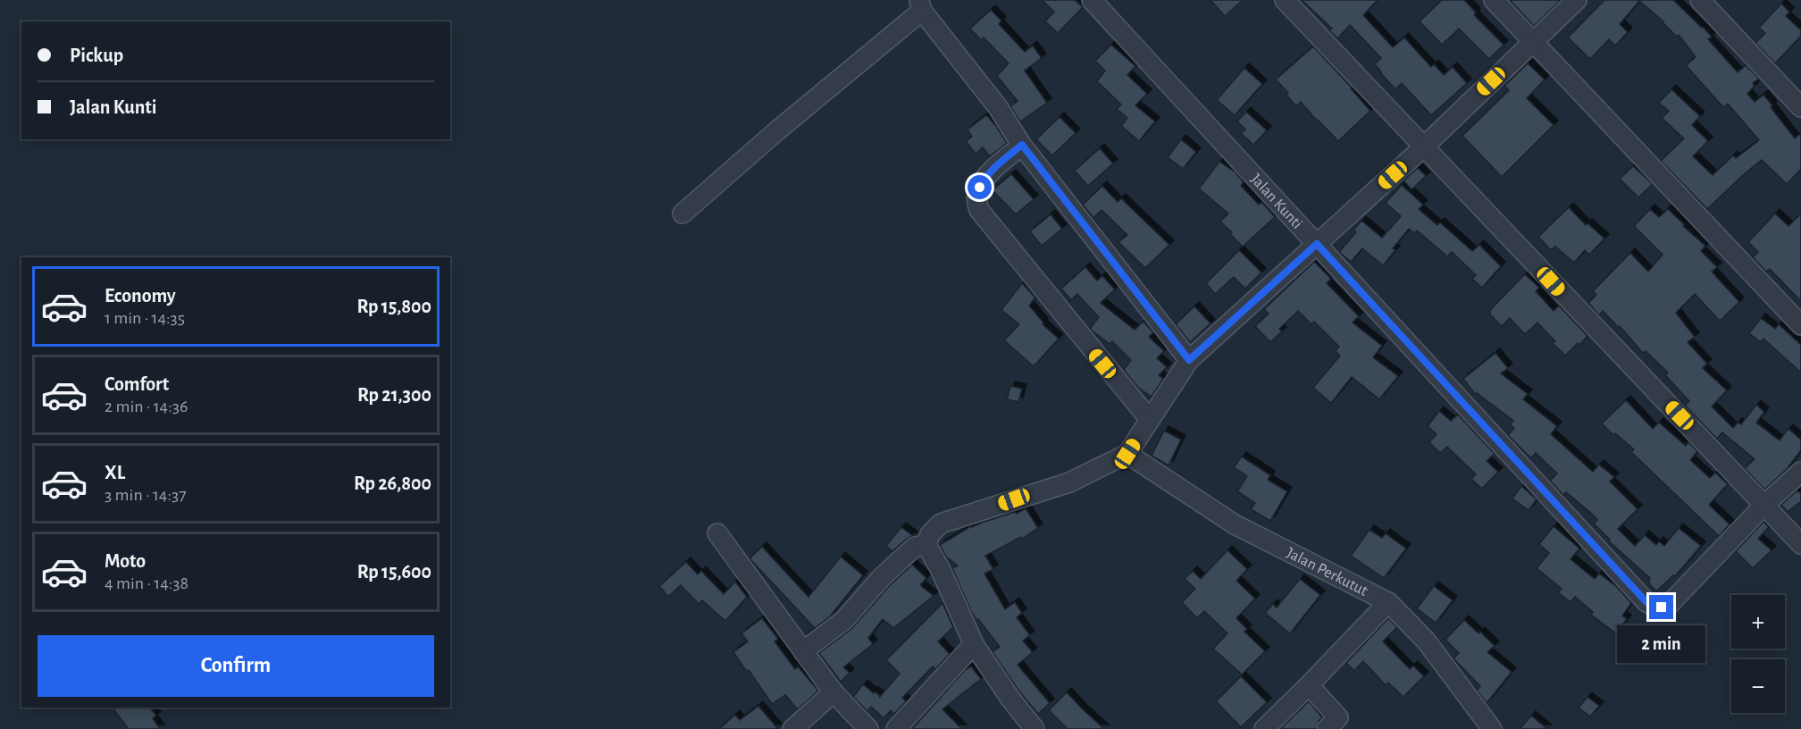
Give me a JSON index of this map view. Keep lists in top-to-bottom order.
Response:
{
  "streets": {
    "street": ["Jalan Kunti", "Jalan Perkutut"]
  },
  "page": {
    "banner": ["Pickup", "Jalan Kunti"],
    "list": [
      {
        "name": "Economy",
        "note": "1 min · 14:35",
        "value": "Rp 15,800"
      },
      {
        "name": "Comfort",
        "note": "2 min · 14:36",
        "value": "Rp 21,300"
      },
      {
        "name": "XL",
        "note": "3 min · 14:37",
        "value": "Rp 26,800"
      },
      {
        "name": "Moto",
        "note": "4 min · 14:38",
        "value": "Rp 15,600"
      }
    ],
    "map_buttons": ["+", "−"],
    "buttons": "Confirm",
    "bubble": "2 min"
  }
}
